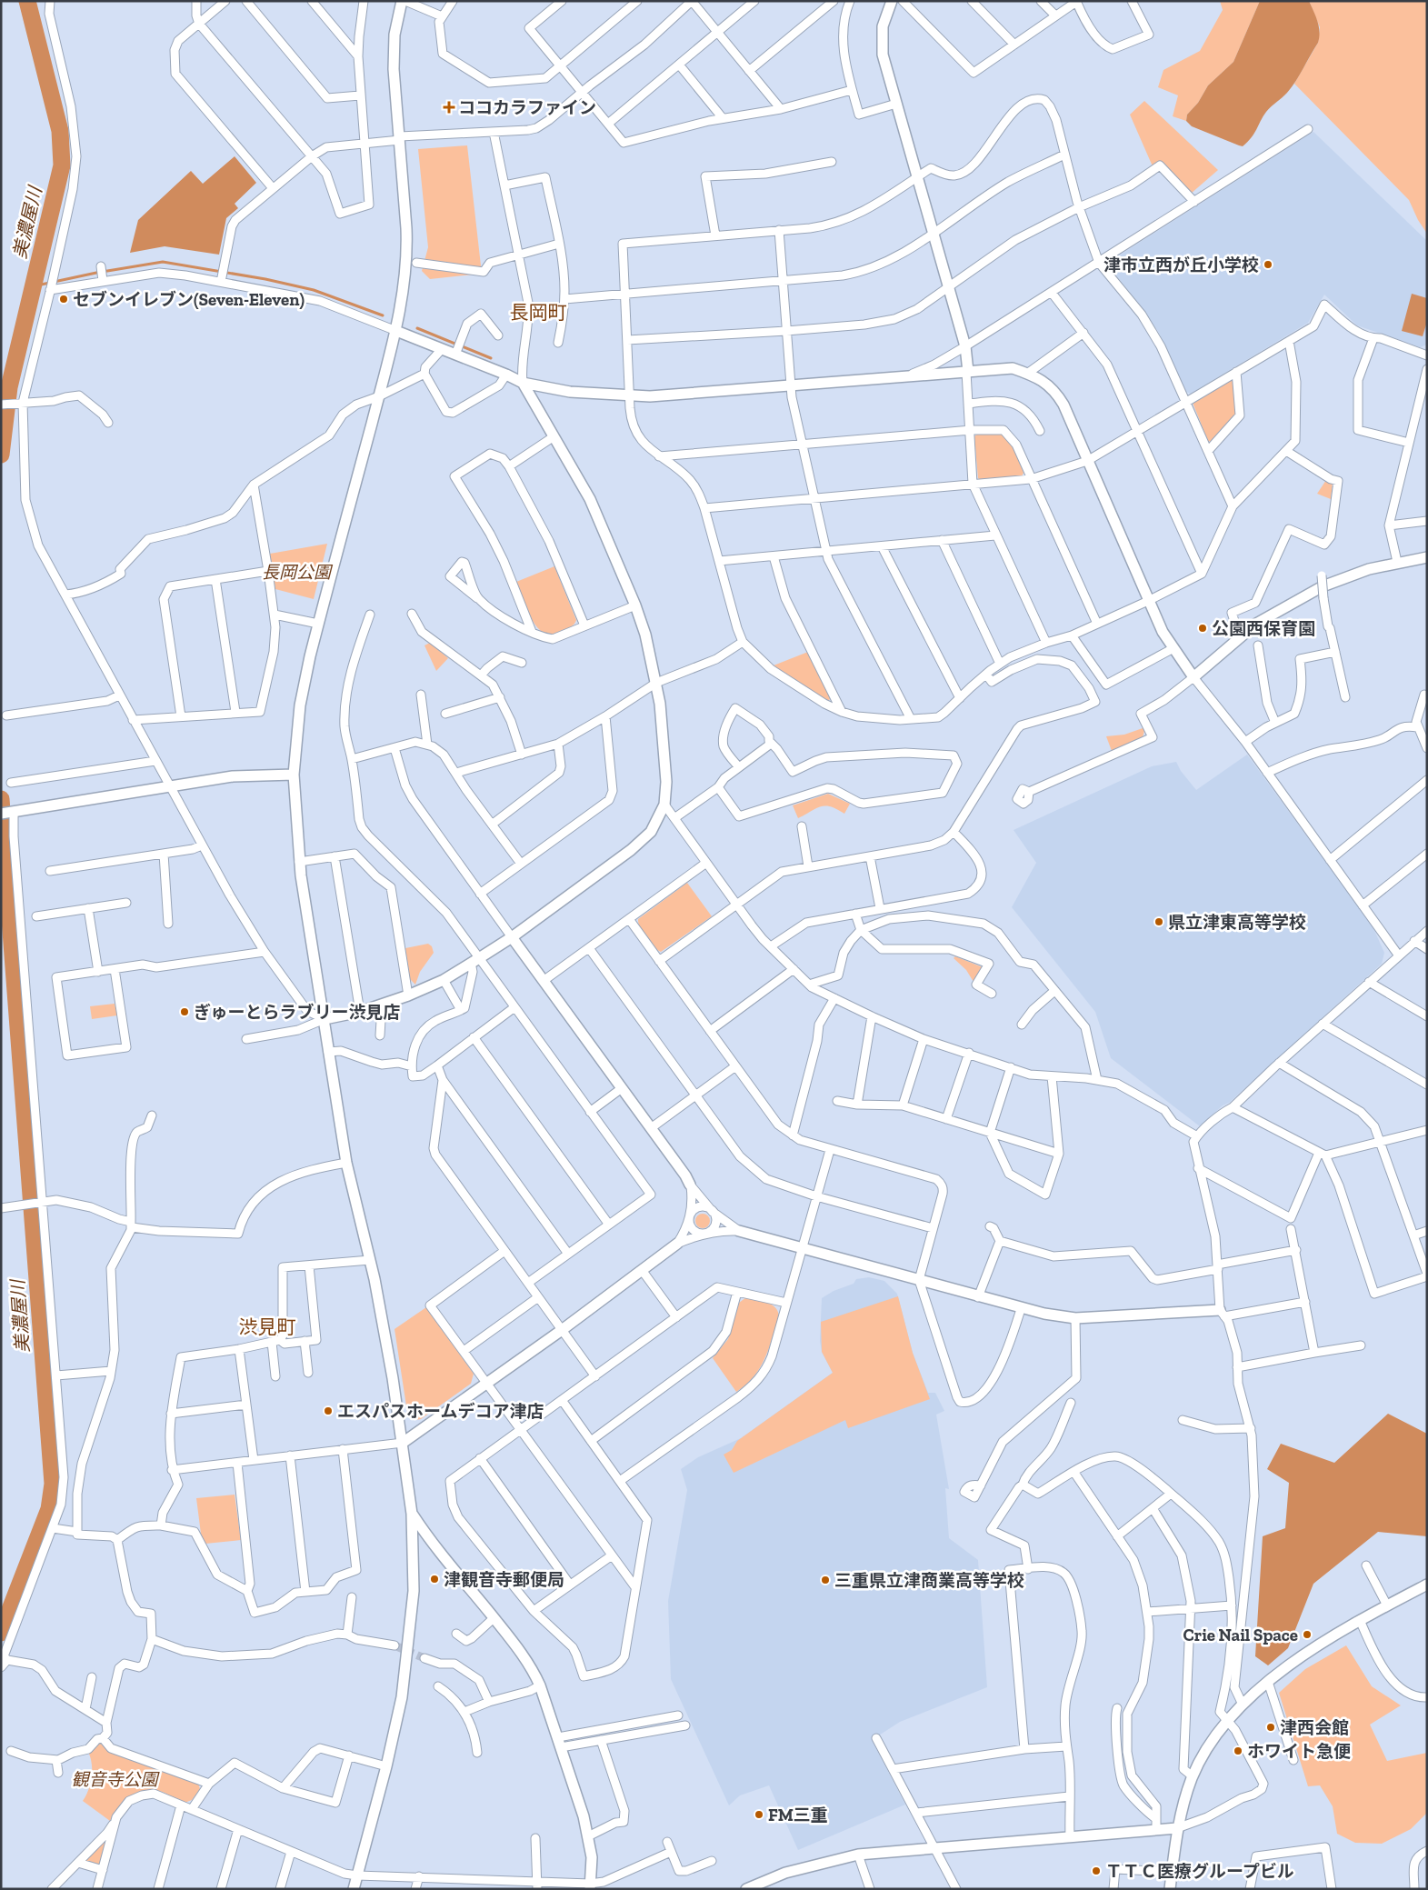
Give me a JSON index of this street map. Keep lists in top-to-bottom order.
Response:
{
  "districts": ["長岡町", "渋見町"],
  "water": ["美濃屋川"],
  "parks": ["長岡公園", "観音寺公園"],
  "places": {
    "health": ["ココカラファイン"],
    "other": [
      "津市立西が丘小学校",
      "セブンイレブン(Seven-Eleven)",
      "公園西保育園",
      "県立津東高等学校",
      "ぎゅーとらラブリー渋見店",
      "エスパスホームデコア津店",
      "津観音寺郵便局",
      "三重県立津商業高等学校",
      "Crie Nail Space",
      "津西会館",
      "ホワイト急便",
      "FM三重",
      "ＴＴＣ医療グループビル"
    ]
  }
}
